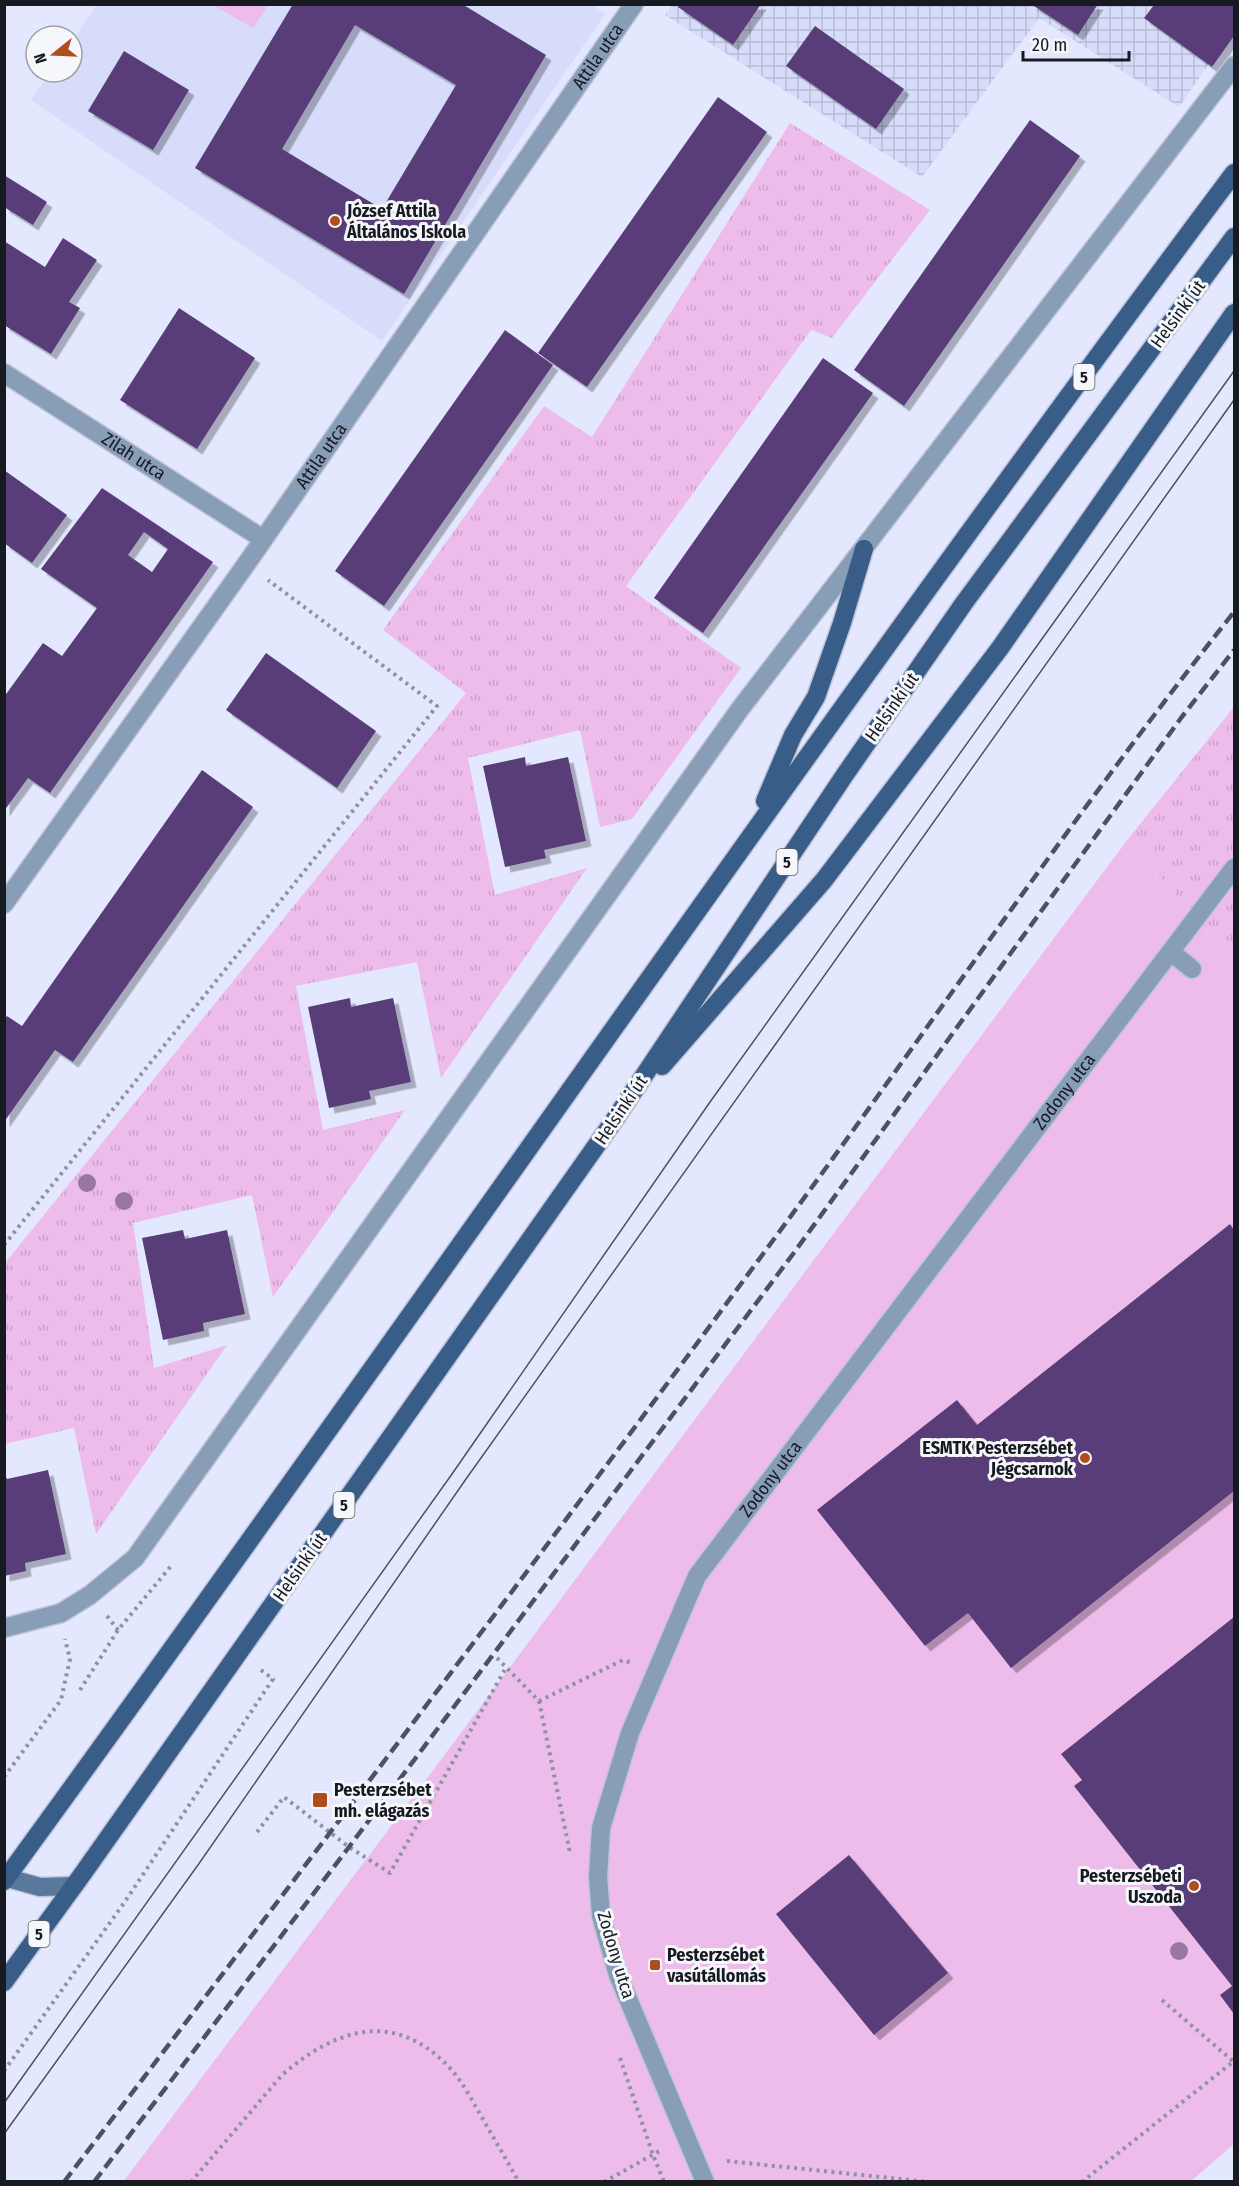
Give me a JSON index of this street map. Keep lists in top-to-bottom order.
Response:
{
  "streets": {
    "main road": ["Helsinki út", "5"],
    "street": ["Attila utca", "Zilah utca", "Zodony utca"]
  },
  "crossings": [
    ["Attila utca", "Zilah utca"]
  ],
  "places": {
    "other": ["József Attila Általános Iskola", "ESMTK Pesterzsébet Jégcsarnok", "Pesterzsébeti Uszoda"],
    "transit": ["Pesterzsébet mh. elágazás", "Pesterzsébet vasútállomás"]
  },
  "scale_bar": "20 m",
  "north": "left"
}
